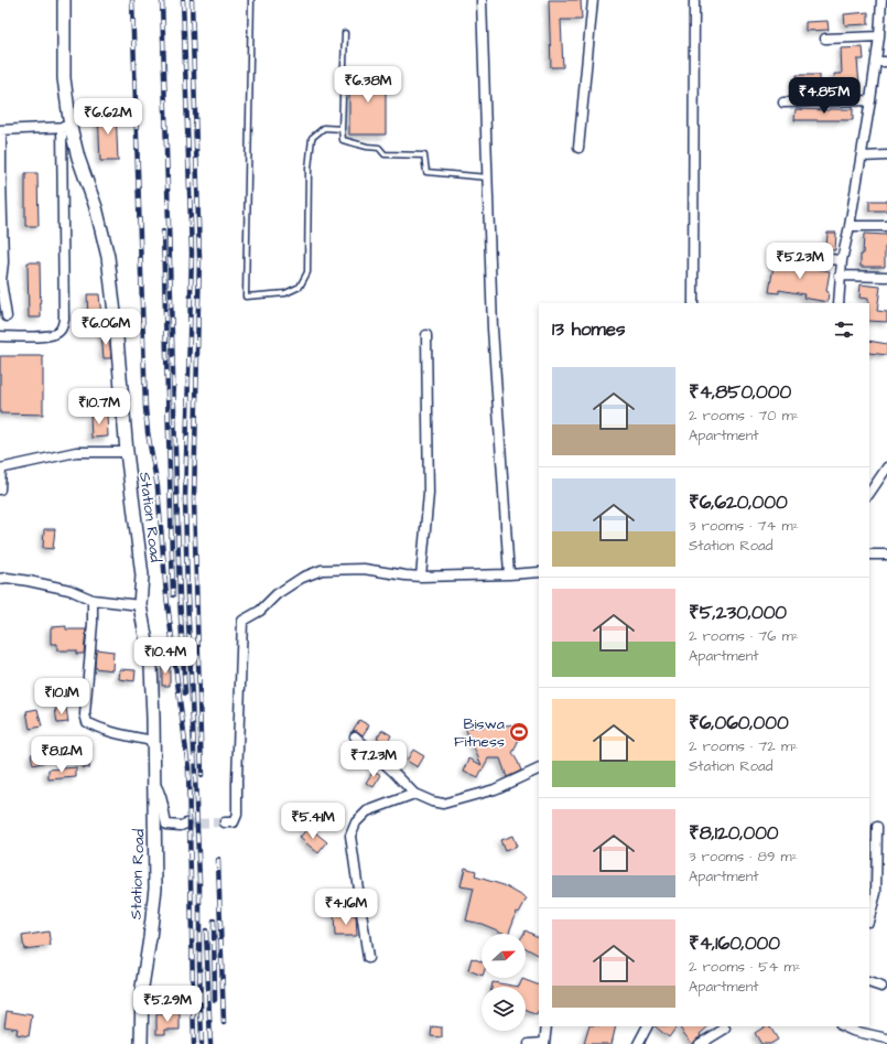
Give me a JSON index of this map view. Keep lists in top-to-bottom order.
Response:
{
  "streets": {
    "street": ["Station Road"]
  },
  "places": {
    "sports": ["Biswa Fitness"]
  },
  "north": "right",
  "page": {
    "price": [
      "₹6.38M",
      "₹4.85M",
      "₹6.62M",
      "₹5.23M",
      "₹6.06M",
      "₹10.7M",
      "₹10.4M",
      "₹10.1M",
      "₹8.12M",
      "₹7.23M",
      "₹5.41M",
      "₹4.16M",
      "₹5.29M"
    ],
    "heading": "13 homes",
    "list": [
      {
        "name": "₹4,850,000",
        "note": "2 rooms · 70 m² · Apartment"
      },
      {
        "name": "₹6,620,000",
        "note": "3 rooms · 74 m² · Station Road"
      },
      {
        "name": "₹5,230,000",
        "note": "2 rooms · 76 m² · Apartment"
      },
      {
        "name": "₹6,060,000",
        "note": "2 rooms · 72 m² · Station Road"
      },
      {
        "name": "₹8,120,000",
        "note": "3 rooms · 89 m² · Apartment"
      },
      {
        "name": "₹4,160,000",
        "note": "2 rooms · 54 m² · Apartment"
      }
    ]
  }
}
